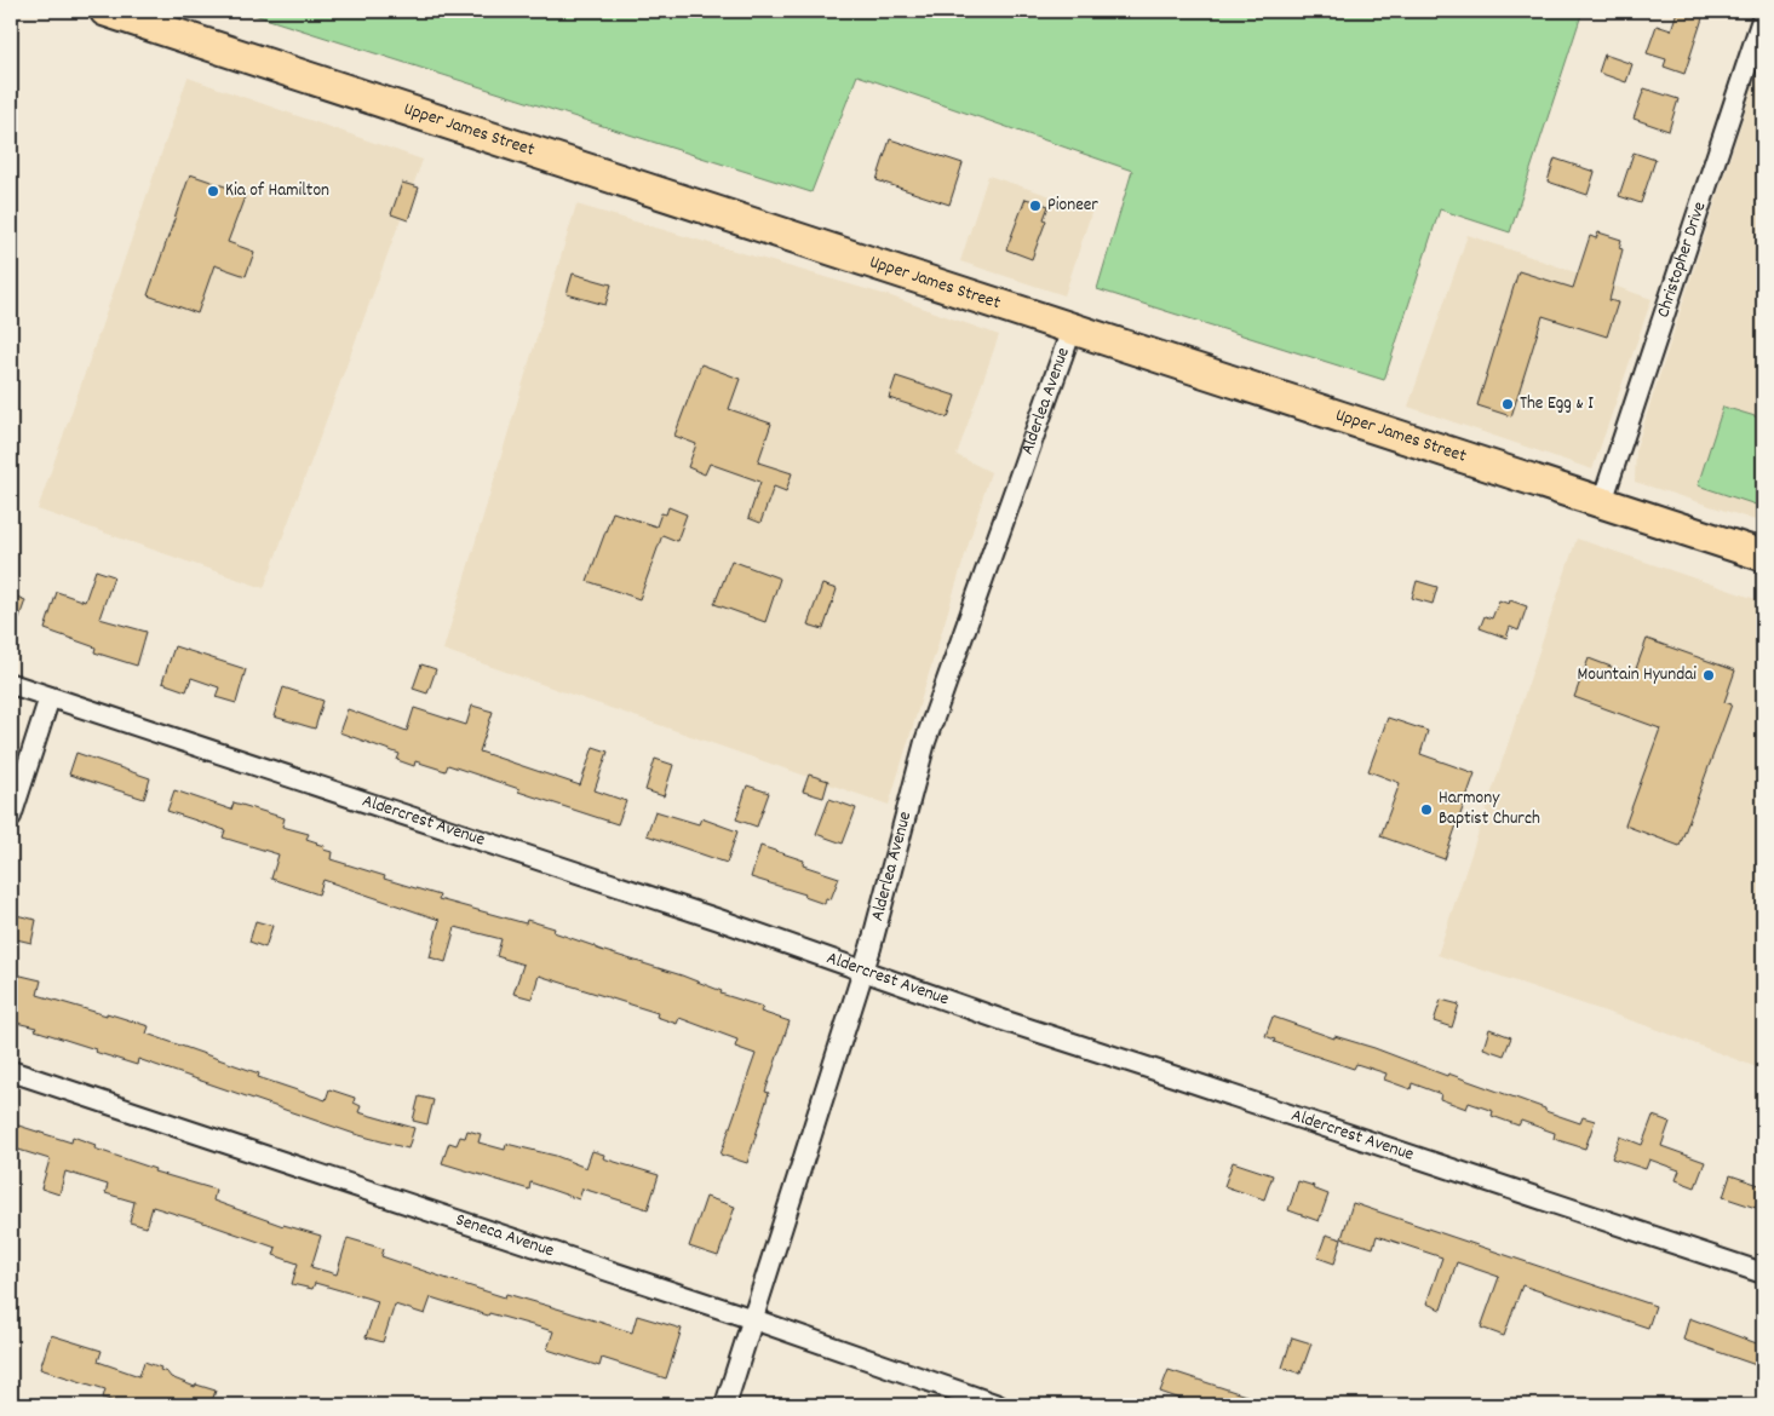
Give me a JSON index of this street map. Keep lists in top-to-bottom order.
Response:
{
  "streets": {
    "main road": ["Upper James Street"],
    "street": [
      "Christopher Drive",
      "Alderlea Avenue",
      "Aldercrest Avenue",
      "Seneca Avenue"
    ]
  },
  "crossings": [
    ["Upper James Street", "Christopher Drive"],
    ["Upper James Street", "Alderlea Avenue"],
    ["Alderlea Avenue", "Aldercrest Avenue"],
    ["Alderlea Avenue", "Seneca Avenue"]
  ],
  "places": [
    "Kia of Hamilton",
    "Pioneer",
    "The Egg & I",
    "Mountain Hyundai",
    "Harmony Baptist Church"
  ]
}
